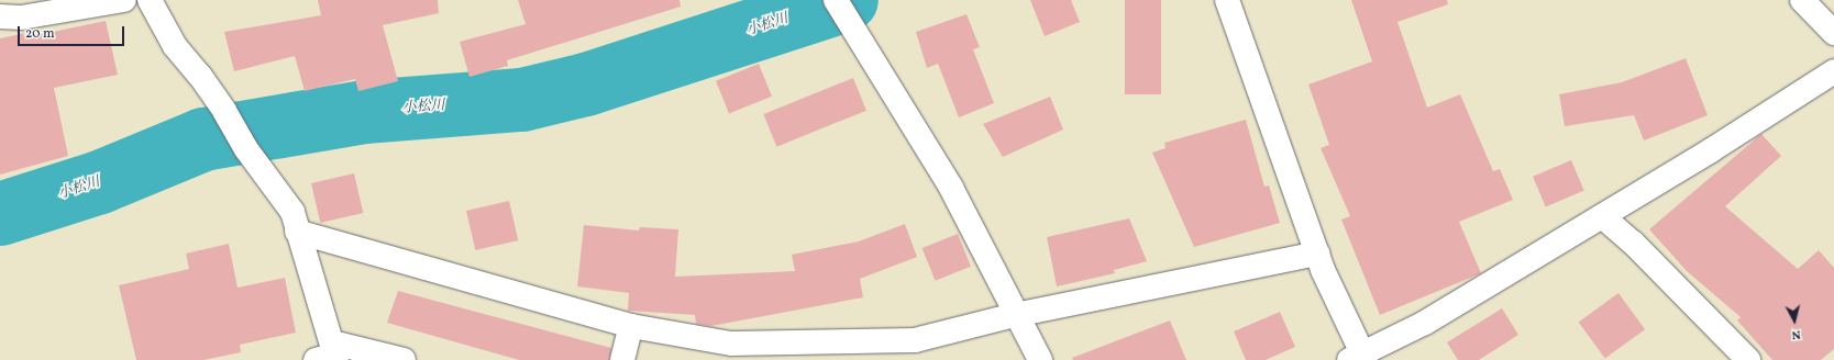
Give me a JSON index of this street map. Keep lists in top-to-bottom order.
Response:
{
  "water": ["小松川"],
  "scale_bar": "20 m",
  "north": "bottom"
}
